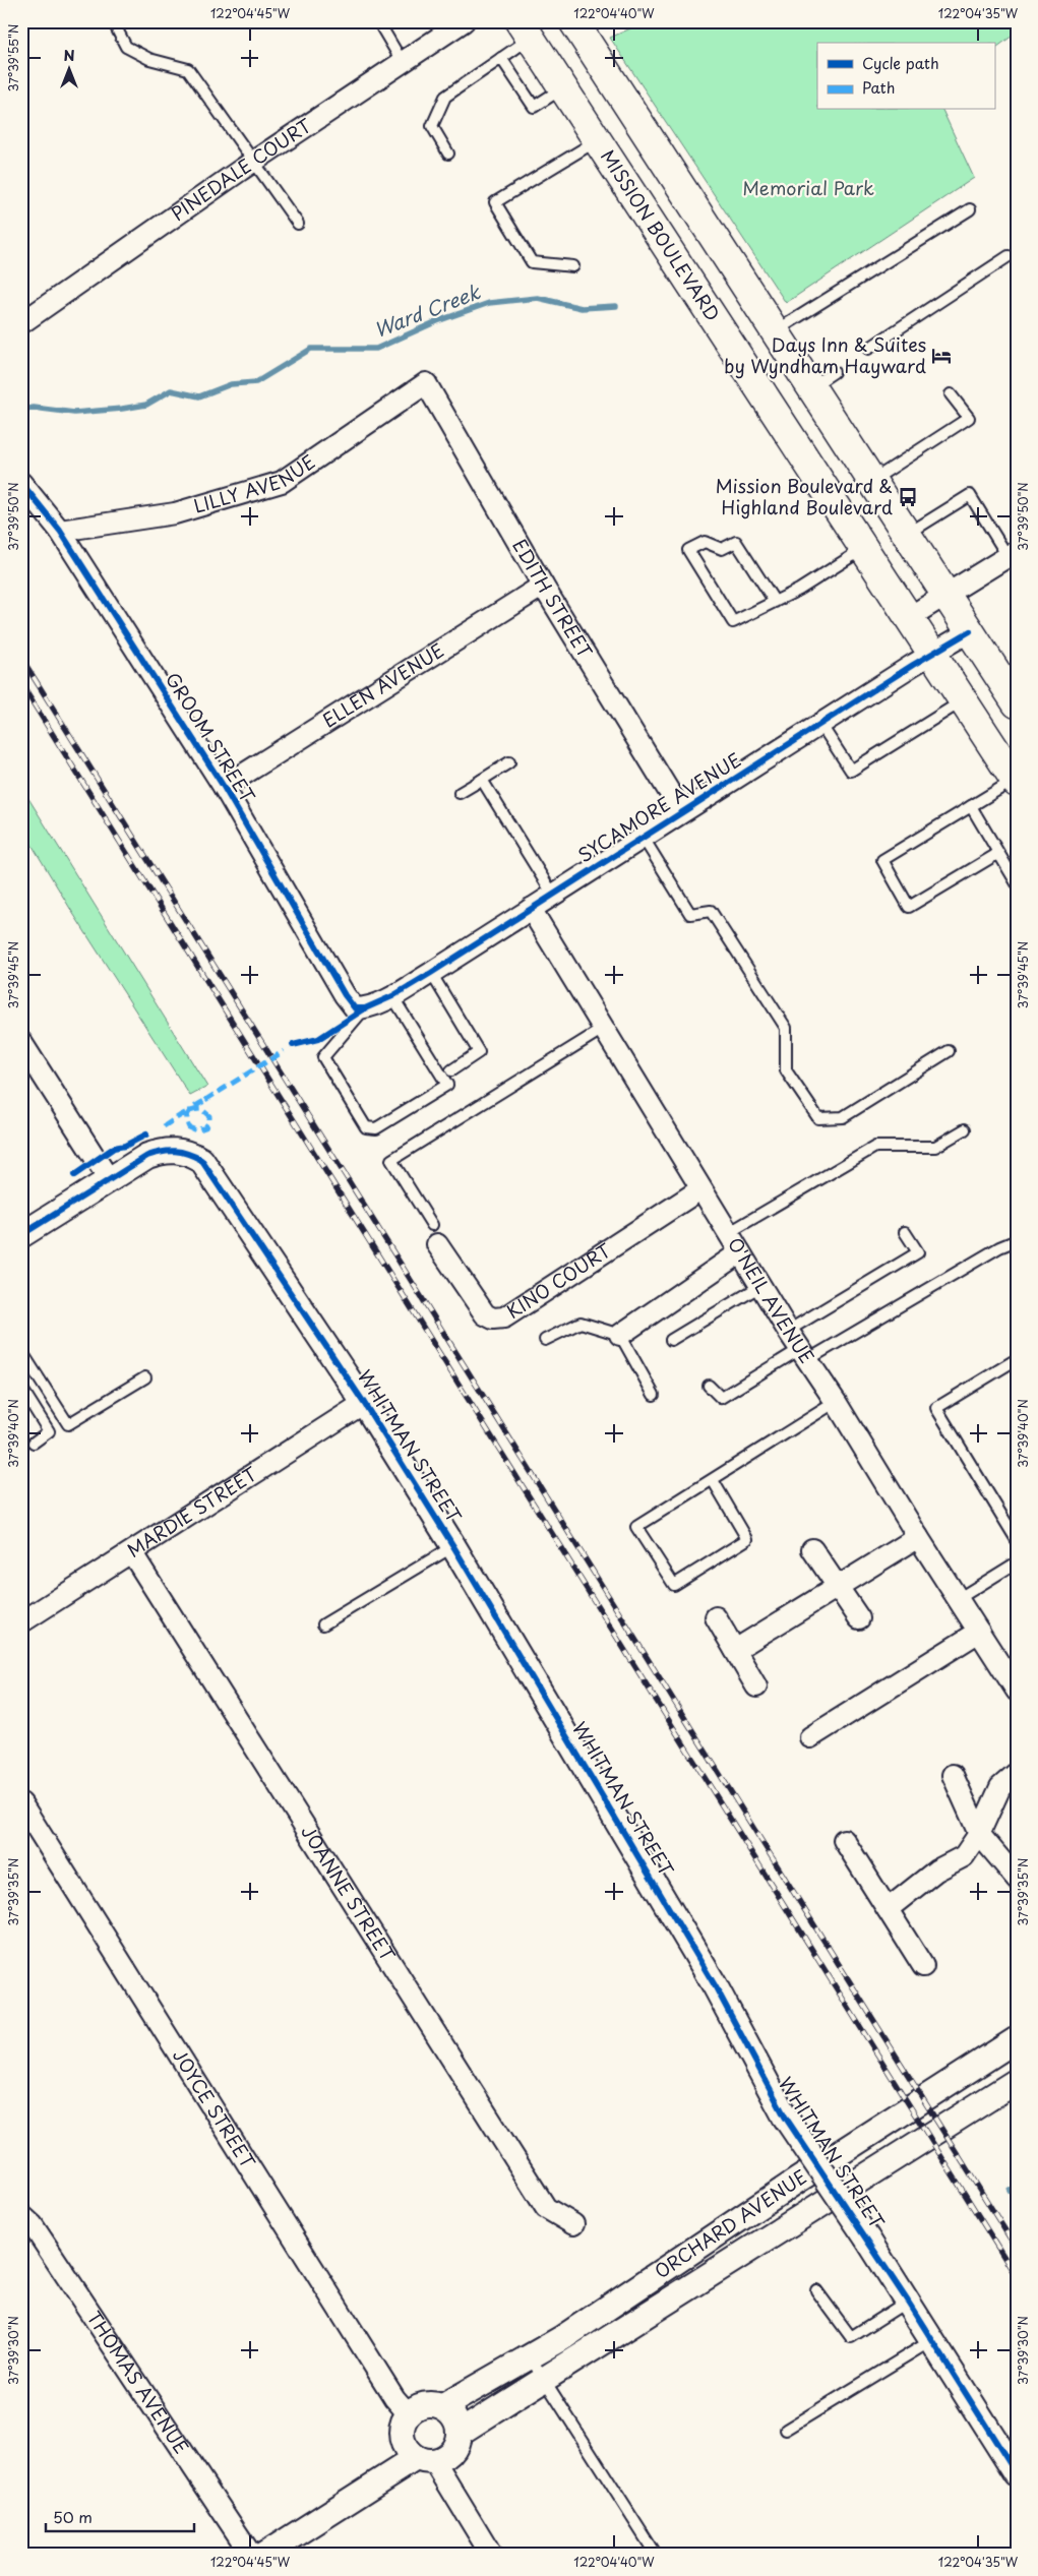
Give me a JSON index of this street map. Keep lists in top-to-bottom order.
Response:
{
  "streets": {
    "main road": ["MISSION BOULEVARD"],
    "street": [
      "PINEDALE COURT",
      "LILLY AVENUE",
      "EDITH STREET",
      "ELLEN AVENUE",
      "GROOM STREET",
      "SYCAMORE AVENUE",
      "KINO COURT",
      "O'NEIL AVENUE",
      "WHITMAN STREET",
      "MARDIE STREET",
      "JOANNE STREET",
      "JOYCE STREET",
      "ORCHARD AVENUE",
      "THOMAS AVENUE"
    ]
  },
  "crossings": [
    ["MISSION BOULEVARD", "SYCAMORE AVENUE"],
    ["LILLY AVENUE", "EDITH STREET"],
    ["LILLY AVENUE", "GROOM STREET"],
    ["EDITH STREET", "ELLEN AVENUE"],
    ["EDITH STREET", "SYCAMORE AVENUE"],
    ["ELLEN AVENUE", "GROOM STREET"],
    ["GROOM STREET", "SYCAMORE AVENUE"],
    ["SYCAMORE AVENUE", "O'NEIL AVENUE"],
    ["KINO COURT", "O'NEIL AVENUE"],
    ["WHITMAN STREET", "MARDIE STREET"],
    ["MARDIE STREET", "JOANNE STREET"],
    ["JOYCE STREET", "ORCHARD AVENUE"]
  ],
  "water": ["Ward Creek"],
  "parks": ["Memorial Park"],
  "places": {
    "hotel": ["Days Inn & Suites by Wyndham Hayward"],
    "bus stop": ["Mission Boulevard & Highland Boulevard"]
  },
  "legend": ["Cycle path", "Path"],
  "scale_bar": "50 m",
  "north": "top",
  "coordinates": [
    "122°04'45\"W",
    "122°04'40\"W",
    "122°04'35\"W",
    "37°39'55\"N",
    "37°39'50\"N",
    "37°39'45\"N",
    "37°39'40\"N",
    "37°39'35\"N",
    "37°39'30\"N"
  ]
}
